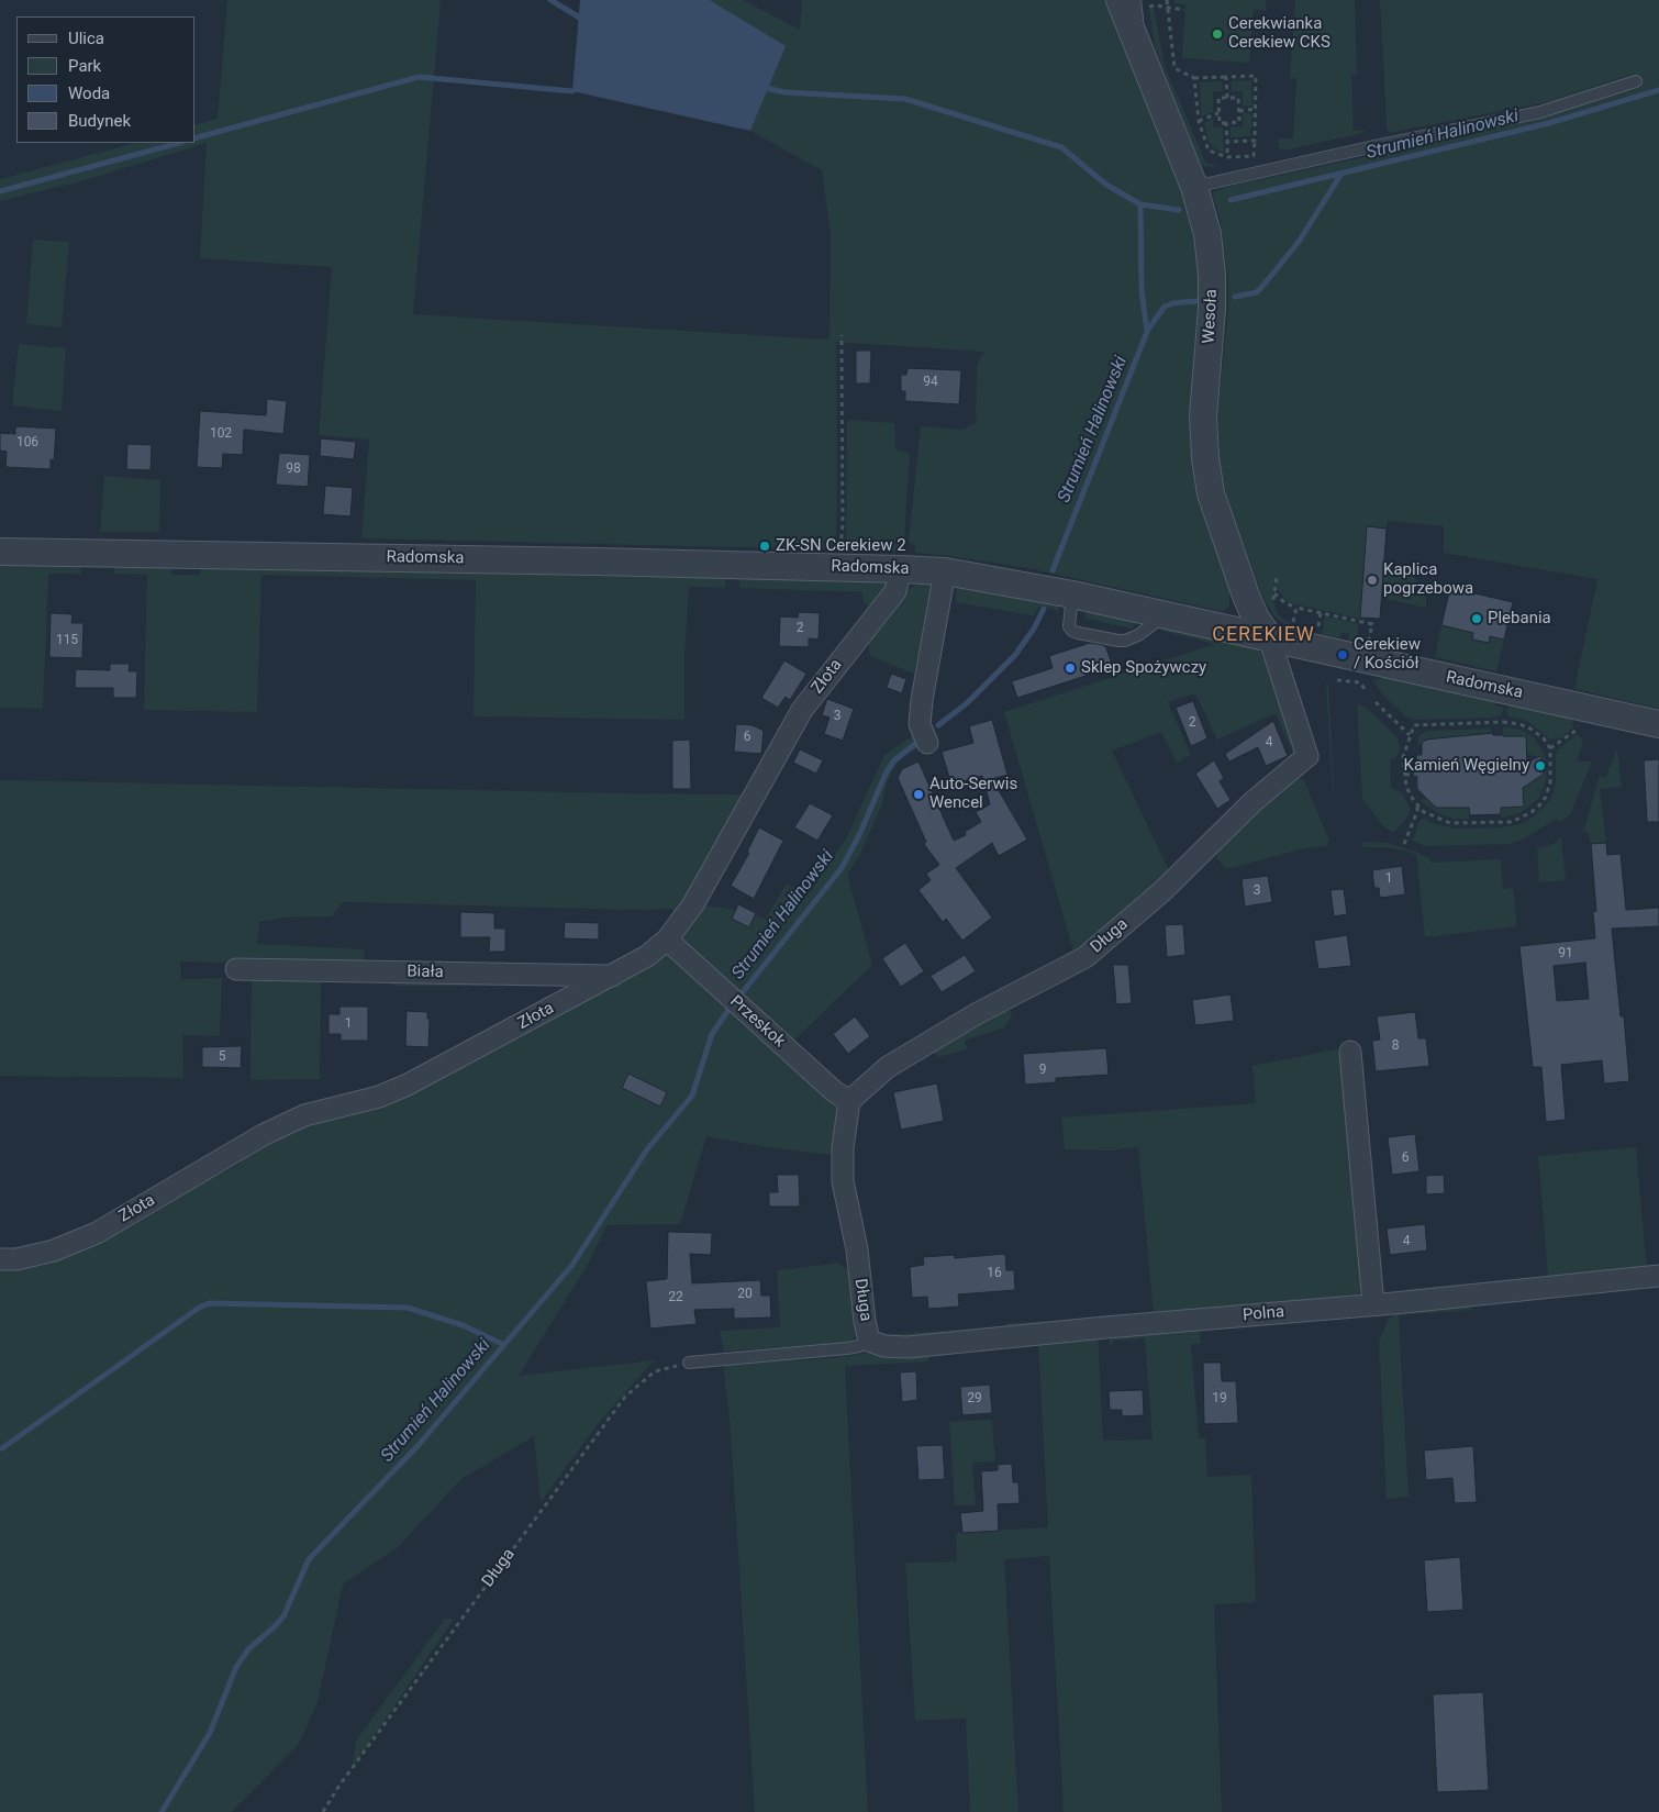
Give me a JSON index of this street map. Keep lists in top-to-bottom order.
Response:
{
  "streets": {
    "street": [
      "Wesoła",
      "Radomska",
      "Złota",
      "Długa",
      "Biała",
      "Przeskok",
      "Polna"
    ]
  },
  "crossings": [
    ["Wesoła", "Radomska"],
    ["Wesoła", "Długa"],
    ["Radomska", "Złota"],
    ["Radomska", "Długa"],
    ["Złota", "Biała"],
    ["Złota", "Przeskok"],
    ["Długa", "Przeskok"],
    ["Długa", "Polna"]
  ],
  "districts": ["CEREKIEW"],
  "water": ["Strumień Halinowski"],
  "places": [
    "Cerekwianka Cerekiew CKS",
    "ZK-SN Cerekiew 2",
    "Kaplica pogrzebowa",
    "Plebania",
    "Cerekiew / Kościół",
    "Sklep Spożywczy",
    "Kamień Węgielny",
    "Auto-Serwis Wencel"
  ],
  "house_numbers": [
    "94",
    "102",
    "106",
    "98",
    "2",
    "115",
    "3",
    "2",
    "6",
    "4",
    "1",
    "3",
    "91",
    "1",
    "8",
    "5",
    "9",
    "6",
    "4",
    "16",
    "20",
    "22",
    "29",
    "19"
  ],
  "legend": [
    "Ulica",
    "Park",
    "Woda",
    "Budynek"
  ]
}
